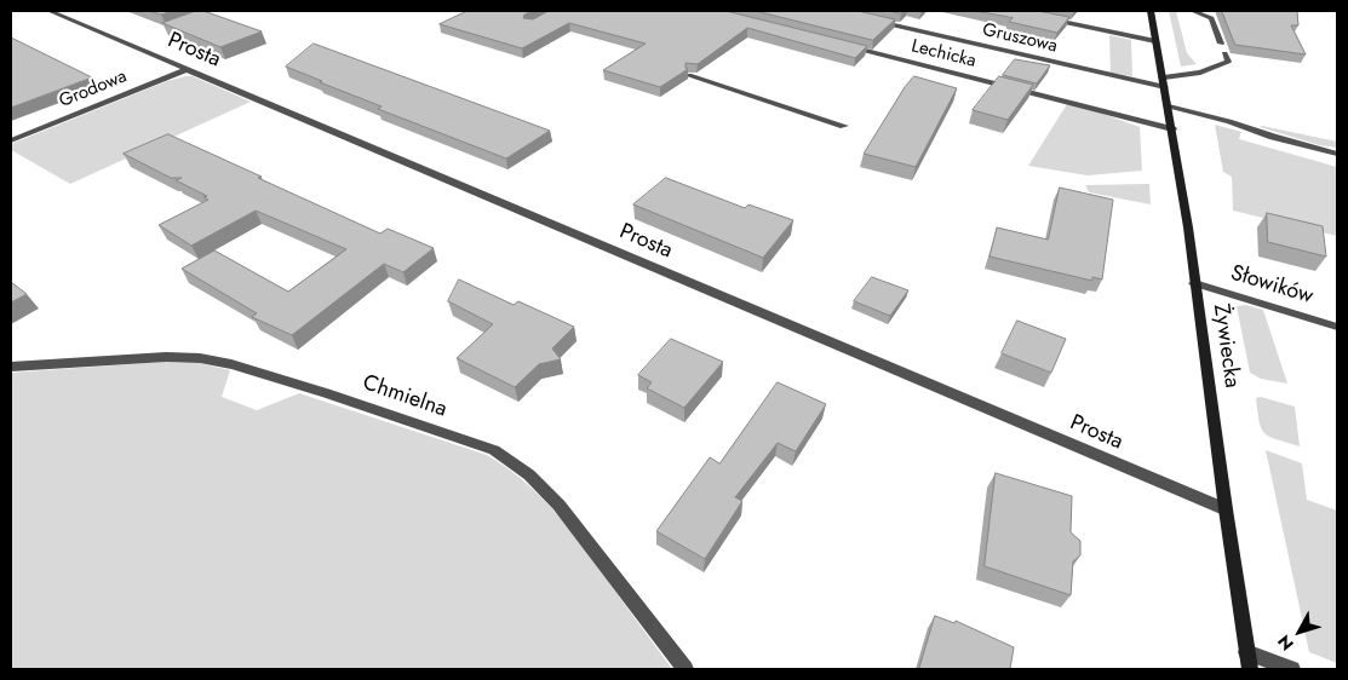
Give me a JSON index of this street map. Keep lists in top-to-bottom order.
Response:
{
  "streets": {
    "main road": ["Żywiecka"],
    "street": [
      "Gruszowa",
      "Prosta",
      "Lechicka",
      "Grodowa",
      "Słowików",
      "Chmielna"
    ]
  },
  "crossings": [
    ["Gruszowa", "Żywiecka"],
    ["Prosta", "Grodowa"],
    ["Prosta", "Żywiecka"],
    ["Lechicka", "Żywiecka"],
    ["Słowików", "Żywiecka"]
  ],
  "north": "bottom left"
}
